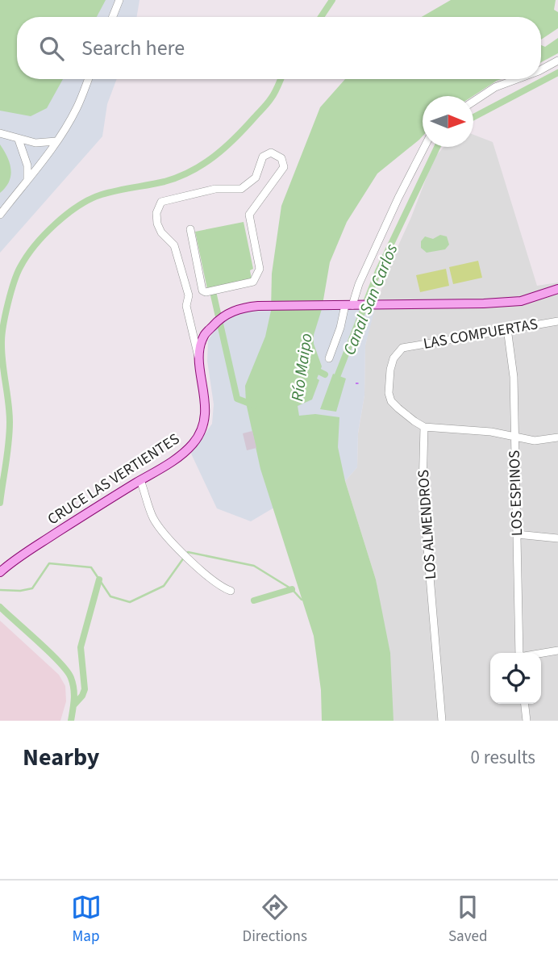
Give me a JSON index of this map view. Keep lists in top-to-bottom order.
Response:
{
  "streets": {
    "main road": ["CRUCE LAS VERTIENTES"],
    "street": ["LAS COMPUERTAS", "LOS ESPINOS", "LOS ALMENDROS"]
  },
  "crossings": [
    ["LAS COMPUERTAS", "LOS ESPINOS"],
    ["LAS COMPUERTAS", "LOS ALMENDROS"]
  ],
  "water": ["Canal San Carlos", "Río Maipo"],
  "north": "right",
  "page": {
    "search": "Search here",
    "heading": ["Nearby", "0 results"],
    "nav": ["Map", "Directions", "Saved"]
  }
}
